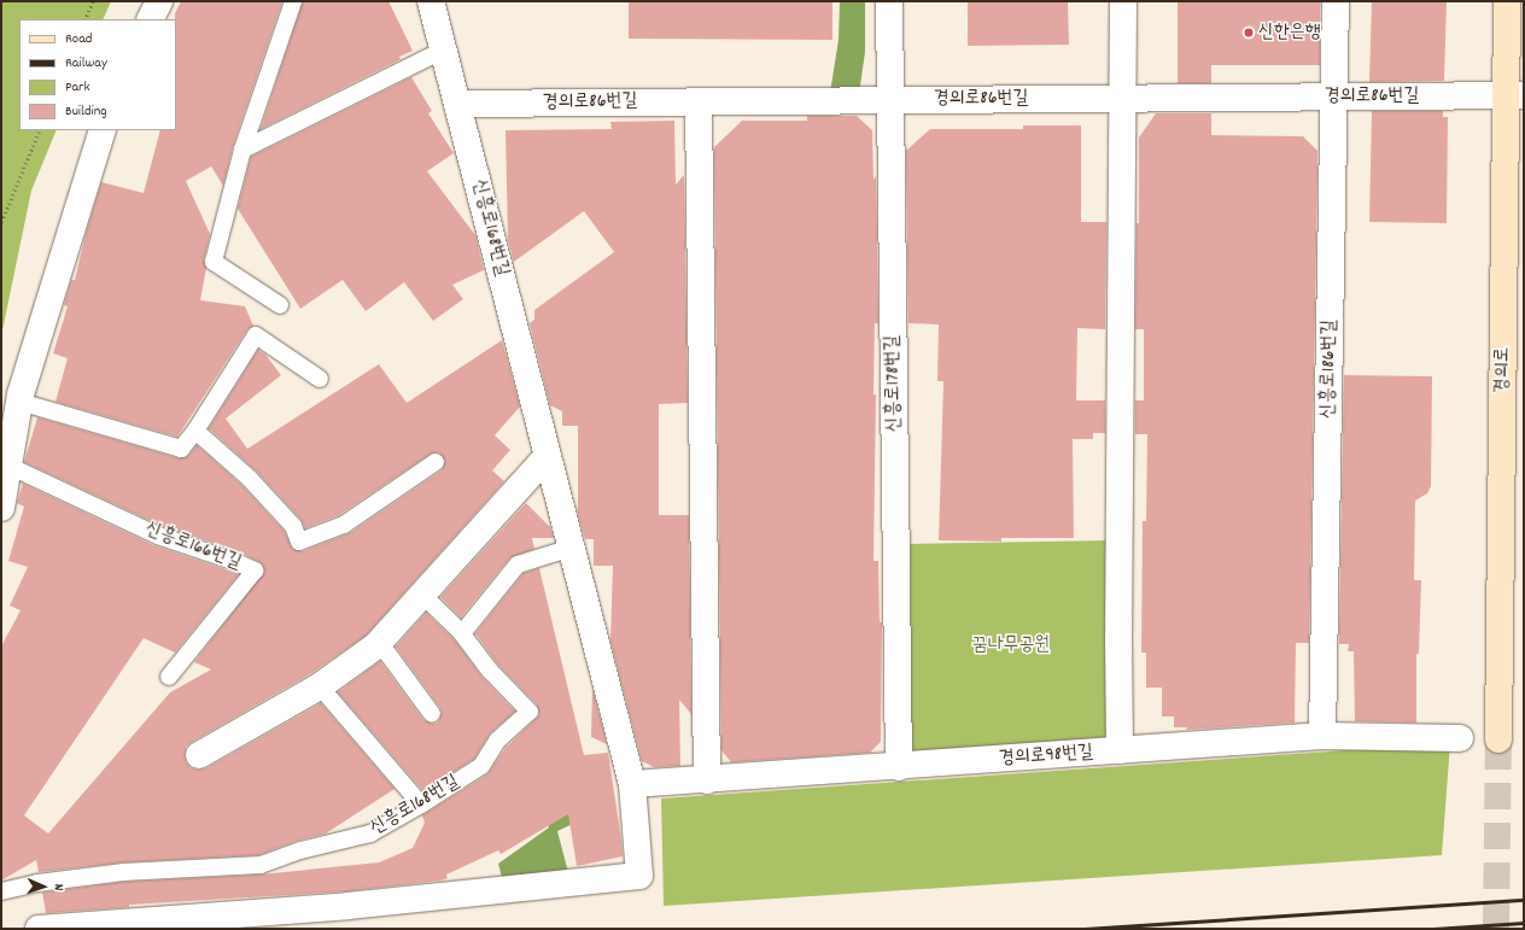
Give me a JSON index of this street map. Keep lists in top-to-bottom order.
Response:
{
  "streets": {
    "street": [
      "경의로86번길",
      "신흥로168번길",
      "신흥로186번길",
      "경의로",
      "신흥로178번길",
      "경의로98번길"
    ],
    "lane": ["신흥로166번길"]
  },
  "crossings": [
    ["경의로86번길", "신흥로168번길"],
    ["경의로86번길", "신흥로186번길"],
    ["경의로86번길", "경의로"],
    ["경의로86번길", "신흥로178번길"],
    ["신흥로168번길", "경의로98번길"],
    ["신흥로186번길", "경의로98번길"],
    ["신흥로178번길", "경의로98번길"]
  ],
  "parks": ["꿈나무공원"],
  "places": ["신한은행"],
  "legend": [
    "Road",
    "Railway",
    "Park",
    "Building"
  ],
  "north": "right"
}
